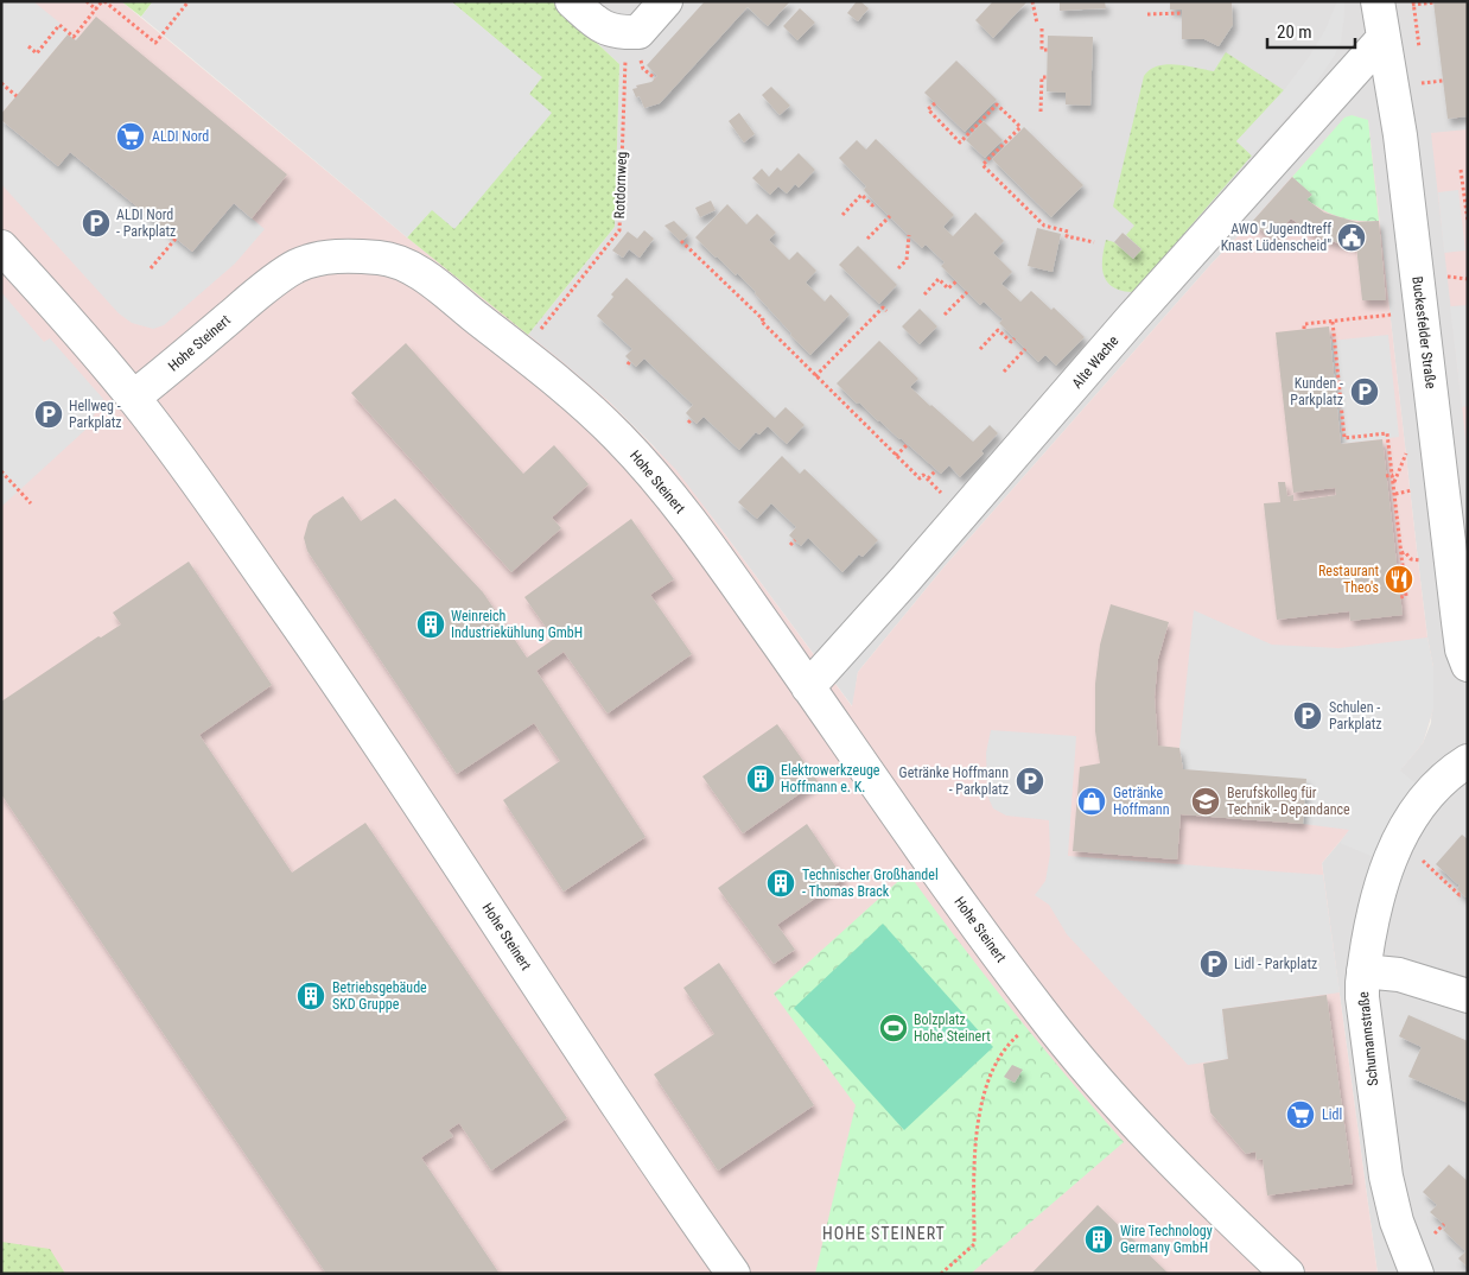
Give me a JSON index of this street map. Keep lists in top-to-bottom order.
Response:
{
  "streets": {
    "street": [
      "Buckesfelder Straße",
      "Hohe Steinert",
      "Alte Wache",
      "Schumannstraße"
    ],
    "path": ["Rotdornweg"]
  },
  "crossings": [
    ["Buckesfelder Straße", "Alte Wache"],
    ["Hohe Steinert", "Alte Wache"]
  ],
  "districts": ["HOHE STEINERT"],
  "places": {
    "supermarket": ["ALDI Nord", "Lidl"],
    "parking": [
      "ALDI Nord - Parkplatz",
      "Kunden - Parkplatz",
      "Hellweg - Parkplatz",
      "Schulen - Parkplatz",
      "Getränke Hoffmann - Parkplatz",
      "Lidl - Parkplatz"
    ],
    "public building": ["AWO \"Jugendtreff Knast Lüdenscheid\""],
    "restaurant": ["Restaurant Theo's"],
    "building": [
      "Weinreich Industriekühlung GmbH",
      "Elektrowerkzeuge Hoffmann e. K.",
      "Technischer Großhandel - Thomas Brack",
      "Betriebsgebäude SKD Gruppe",
      "Wire Technology Germany GmbH"
    ],
    "shop": ["Getränke Hoffmann"],
    "school or university": ["Berufskolleg für Technik - Depandance"],
    "sports": ["Bolzplatz Hohe Steinert"]
  },
  "scale_bar": "20 m"
}
